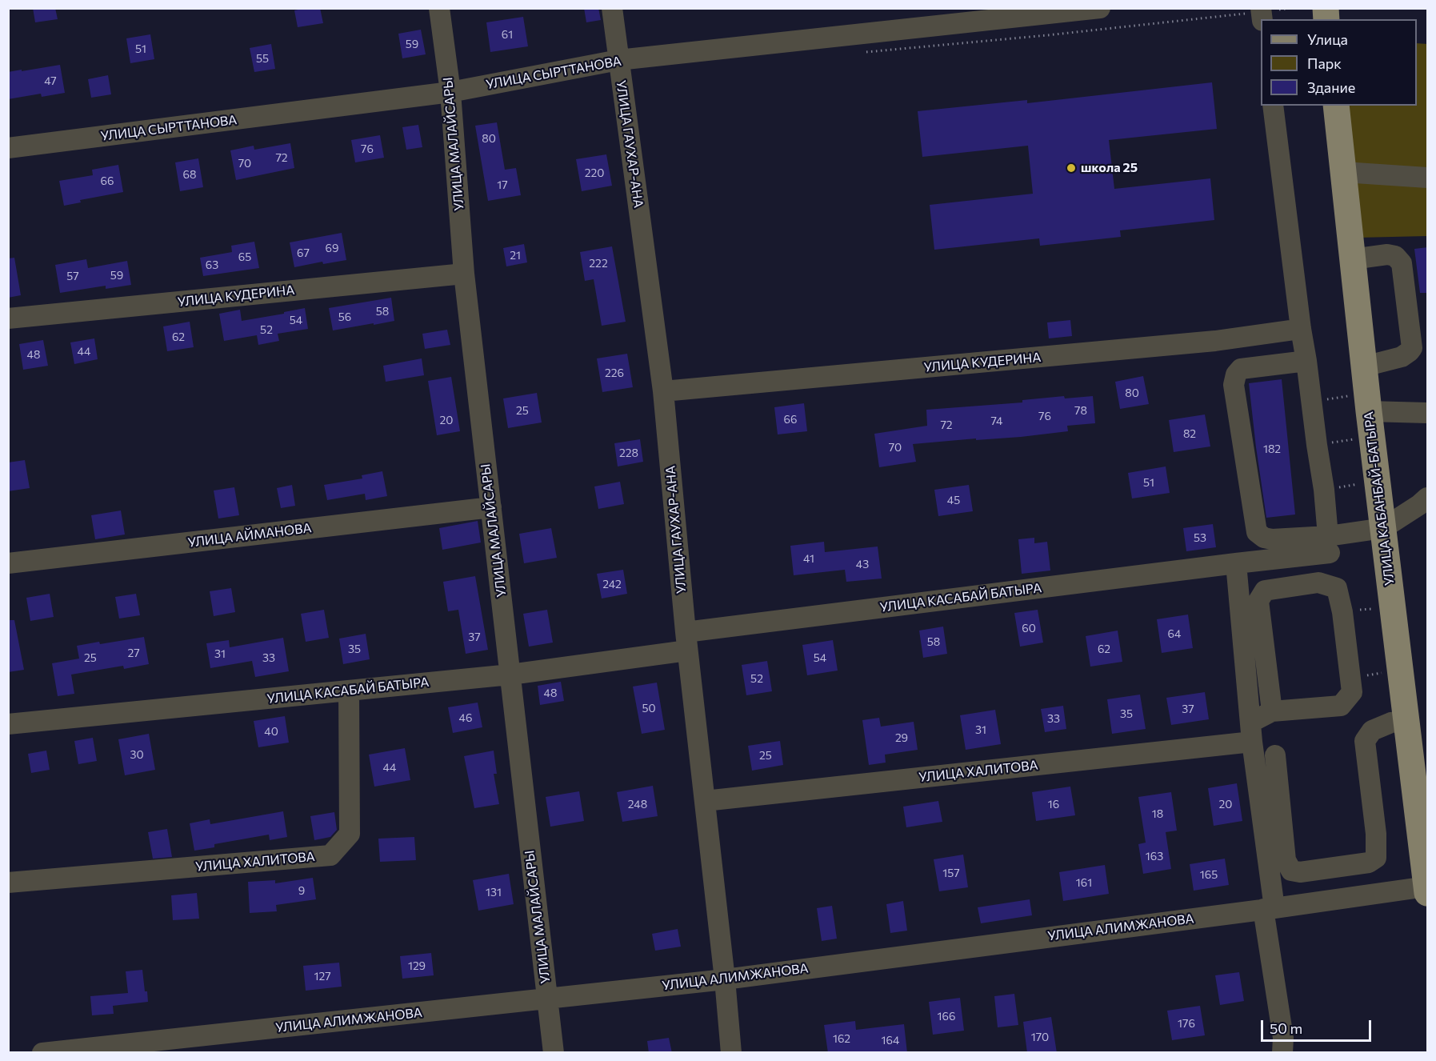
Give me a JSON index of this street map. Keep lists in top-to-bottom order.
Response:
{
  "streets": {
    "main road": ["УЛИЦА КАБАНБАЙ-БАТЫРА"],
    "street": [
      "УЛИЦА СЫРТТАНОВА",
      "УЛИЦА МАЛАЙСАРЫ",
      "УЛИЦА ГАУХАР-АНА",
      "УЛИЦА КУДЕРИНА",
      "УЛИЦА АЙМАНОВА",
      "УЛИЦА КАСАБАЙ БАТЫРА",
      "УЛИЦА ХАЛИТОВА",
      "УЛИЦА АЛИМЖАНОВА"
    ]
  },
  "crossings": [
    ["УЛИЦА СЫРТТАНОВА", "УЛИЦА МАЛАЙСАРЫ"],
    ["УЛИЦА СЫРТТАНОВА", "УЛИЦА ГАУХАР-АНА"],
    ["УЛИЦА МАЛАЙСАРЫ", "УЛИЦА КУДЕРИНА"],
    ["УЛИЦА МАЛАЙСАРЫ", "УЛИЦА АЙМАНОВА"],
    ["УЛИЦА МАЛАЙСАРЫ", "УЛИЦА КАСАБАЙ БАТЫРА"],
    ["УЛИЦА МАЛАЙСАРЫ", "УЛИЦА АЛИМЖАНОВА"],
    ["УЛИЦА ГАУХАР-АНА", "УЛИЦА КУДЕРИНА"],
    ["УЛИЦА ГАУХАР-АНА", "УЛИЦА КАСАБАЙ БАТЫРА"],
    ["УЛИЦА ГАУХАР-АНА", "УЛИЦА ХАЛИТОВА"],
    ["УЛИЦА ГАУХАР-АНА", "УЛИЦА АЛИМЖАНОВА"],
    ["УЛИЦА КАБАНБАЙ-БАТЫРА", "УЛИЦА АЛИМЖАНОВА"],
    ["УЛИЦА КАСАБАЙ БАТЫРА", "УЛИЦА ХАЛИТОВА"]
  ],
  "places": ["школа 25"],
  "house_numbers": [
    "61",
    "59",
    "51",
    "55",
    "47",
    "80",
    "76",
    "72",
    "70",
    "220",
    "68",
    "66",
    "17",
    "69",
    "67",
    "21",
    "65",
    "222",
    "63",
    "59",
    "57",
    "58",
    "56",
    "54",
    "52",
    "62",
    "44",
    "48",
    "226",
    "80",
    "25",
    "78",
    "76",
    "66",
    "20",
    "74",
    "72",
    "82",
    "70",
    "182",
    "228",
    "51",
    "45",
    "53",
    "41",
    "43",
    "242",
    "60",
    "64",
    "37",
    "58",
    "35",
    "62",
    "27",
    "31",
    "25",
    "33",
    "54",
    "52",
    "48",
    "50",
    "37",
    "35",
    "46",
    "33",
    "31",
    "40",
    "29",
    "30",
    "25",
    "44",
    "248",
    "16",
    "20",
    "18",
    "163",
    "157",
    "165",
    "161",
    "9",
    "131",
    "129",
    "127",
    "166",
    "176",
    "170",
    "162",
    "164"
  ],
  "legend": ["Улица", "Парк", "Здание"],
  "scale_bar": "50 m"
}
